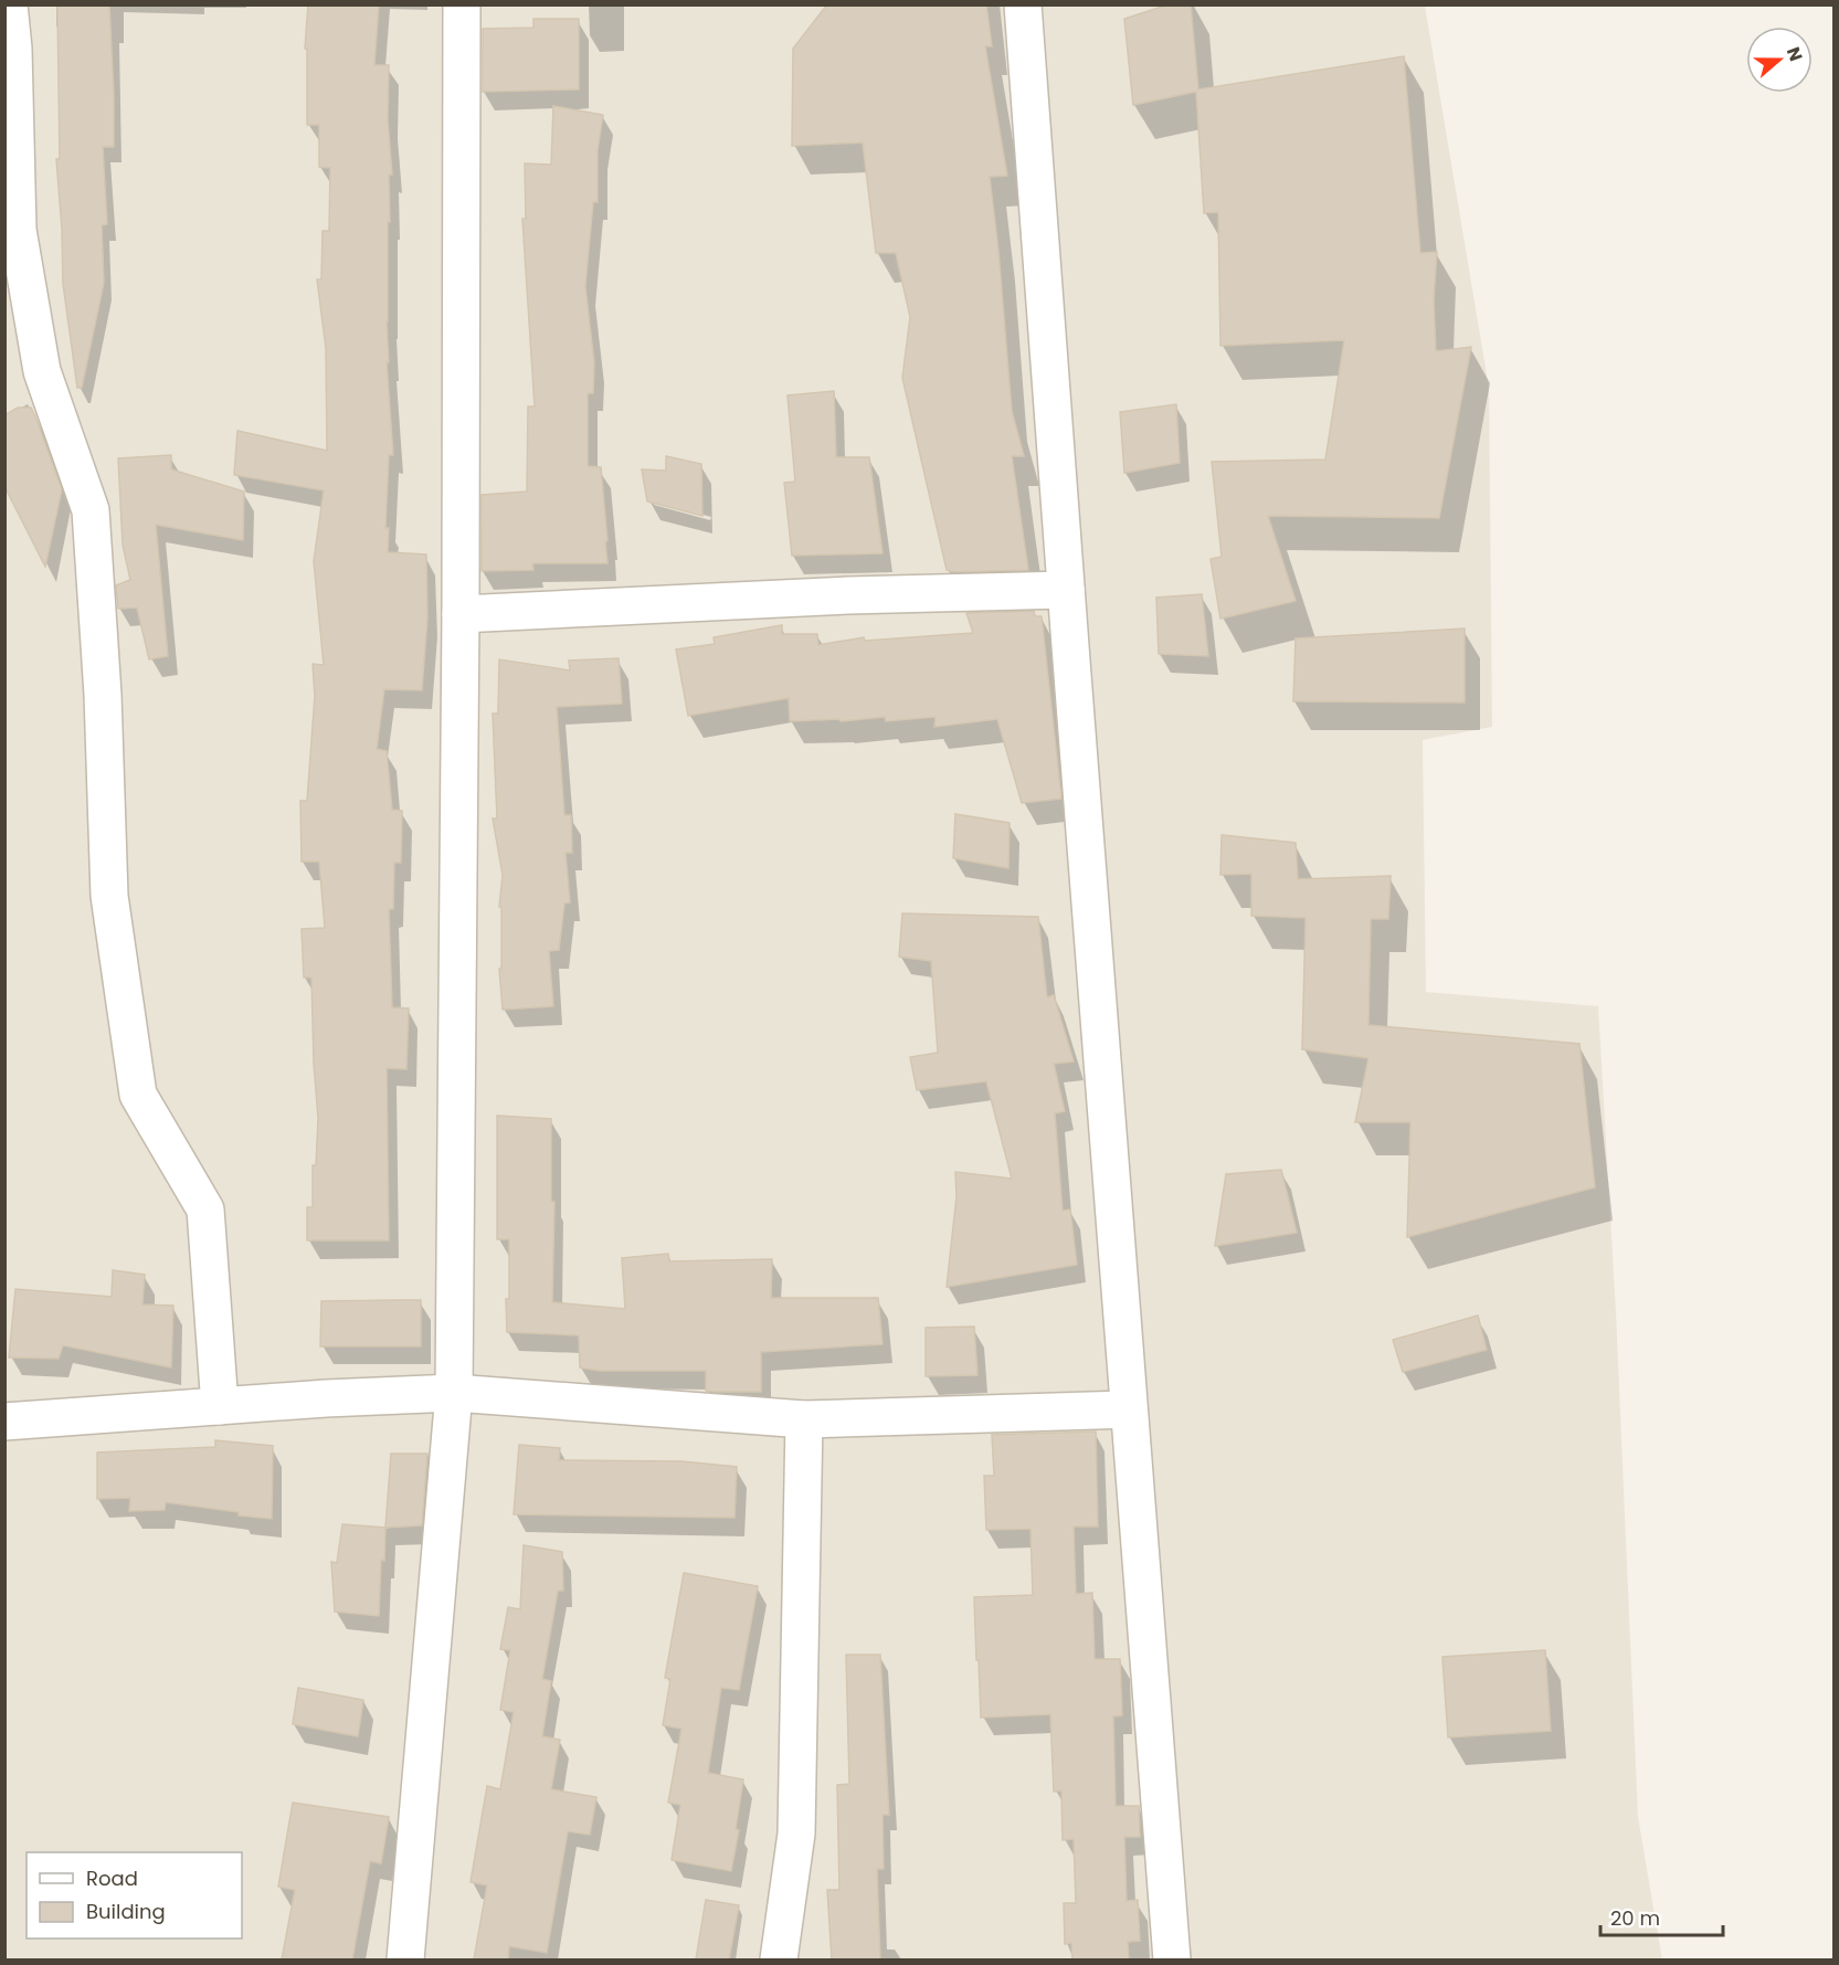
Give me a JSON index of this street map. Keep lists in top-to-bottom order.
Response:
{
  "legend": ["Road", "Building"],
  "scale_bar": "20 m",
  "north": "right"
}
